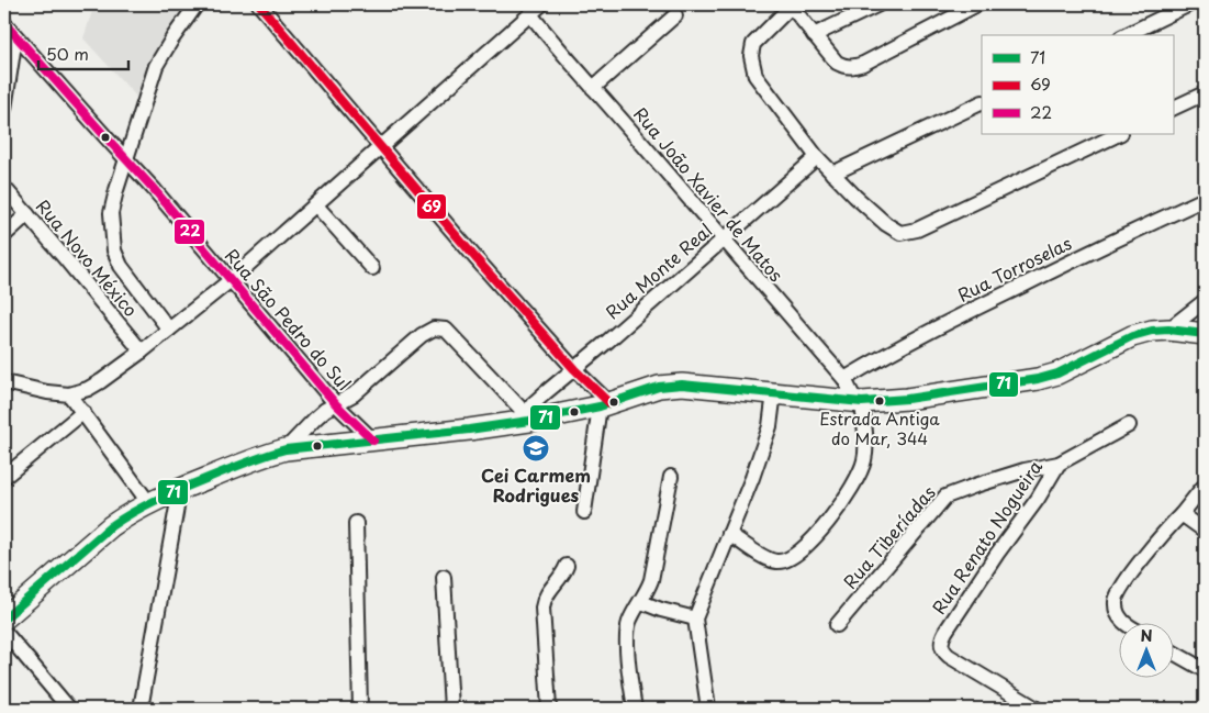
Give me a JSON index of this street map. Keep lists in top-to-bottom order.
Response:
{
  "streets": {
    "street": [
      "Rua João Xavier de Matos",
      "Rua Novo México",
      "Rua Torroselas",
      "Rua Monte Real",
      "Rua São Pedro do Sul",
      "Rua Tiberíadas",
      "Rua Renato Nogueira"
    ]
  },
  "crossings": [
    ["Rua João Xavier de Matos", "Rua Torroselas"],
    ["Rua João Xavier de Matos", "Rua Monte Real"],
    ["Rua Tiberíadas", "Rua Renato Nogueira"]
  ],
  "places": {
    "other": ["Estrada Antiga do Mar, 344"],
    "school or university": ["Cei Carmem Rodrigues"]
  },
  "lines": ["transit line 69", "transit line 22", "transit line 71"],
  "legend": ["71", "69", "22"],
  "scale_bar": "50 m",
  "north": "top"
}
